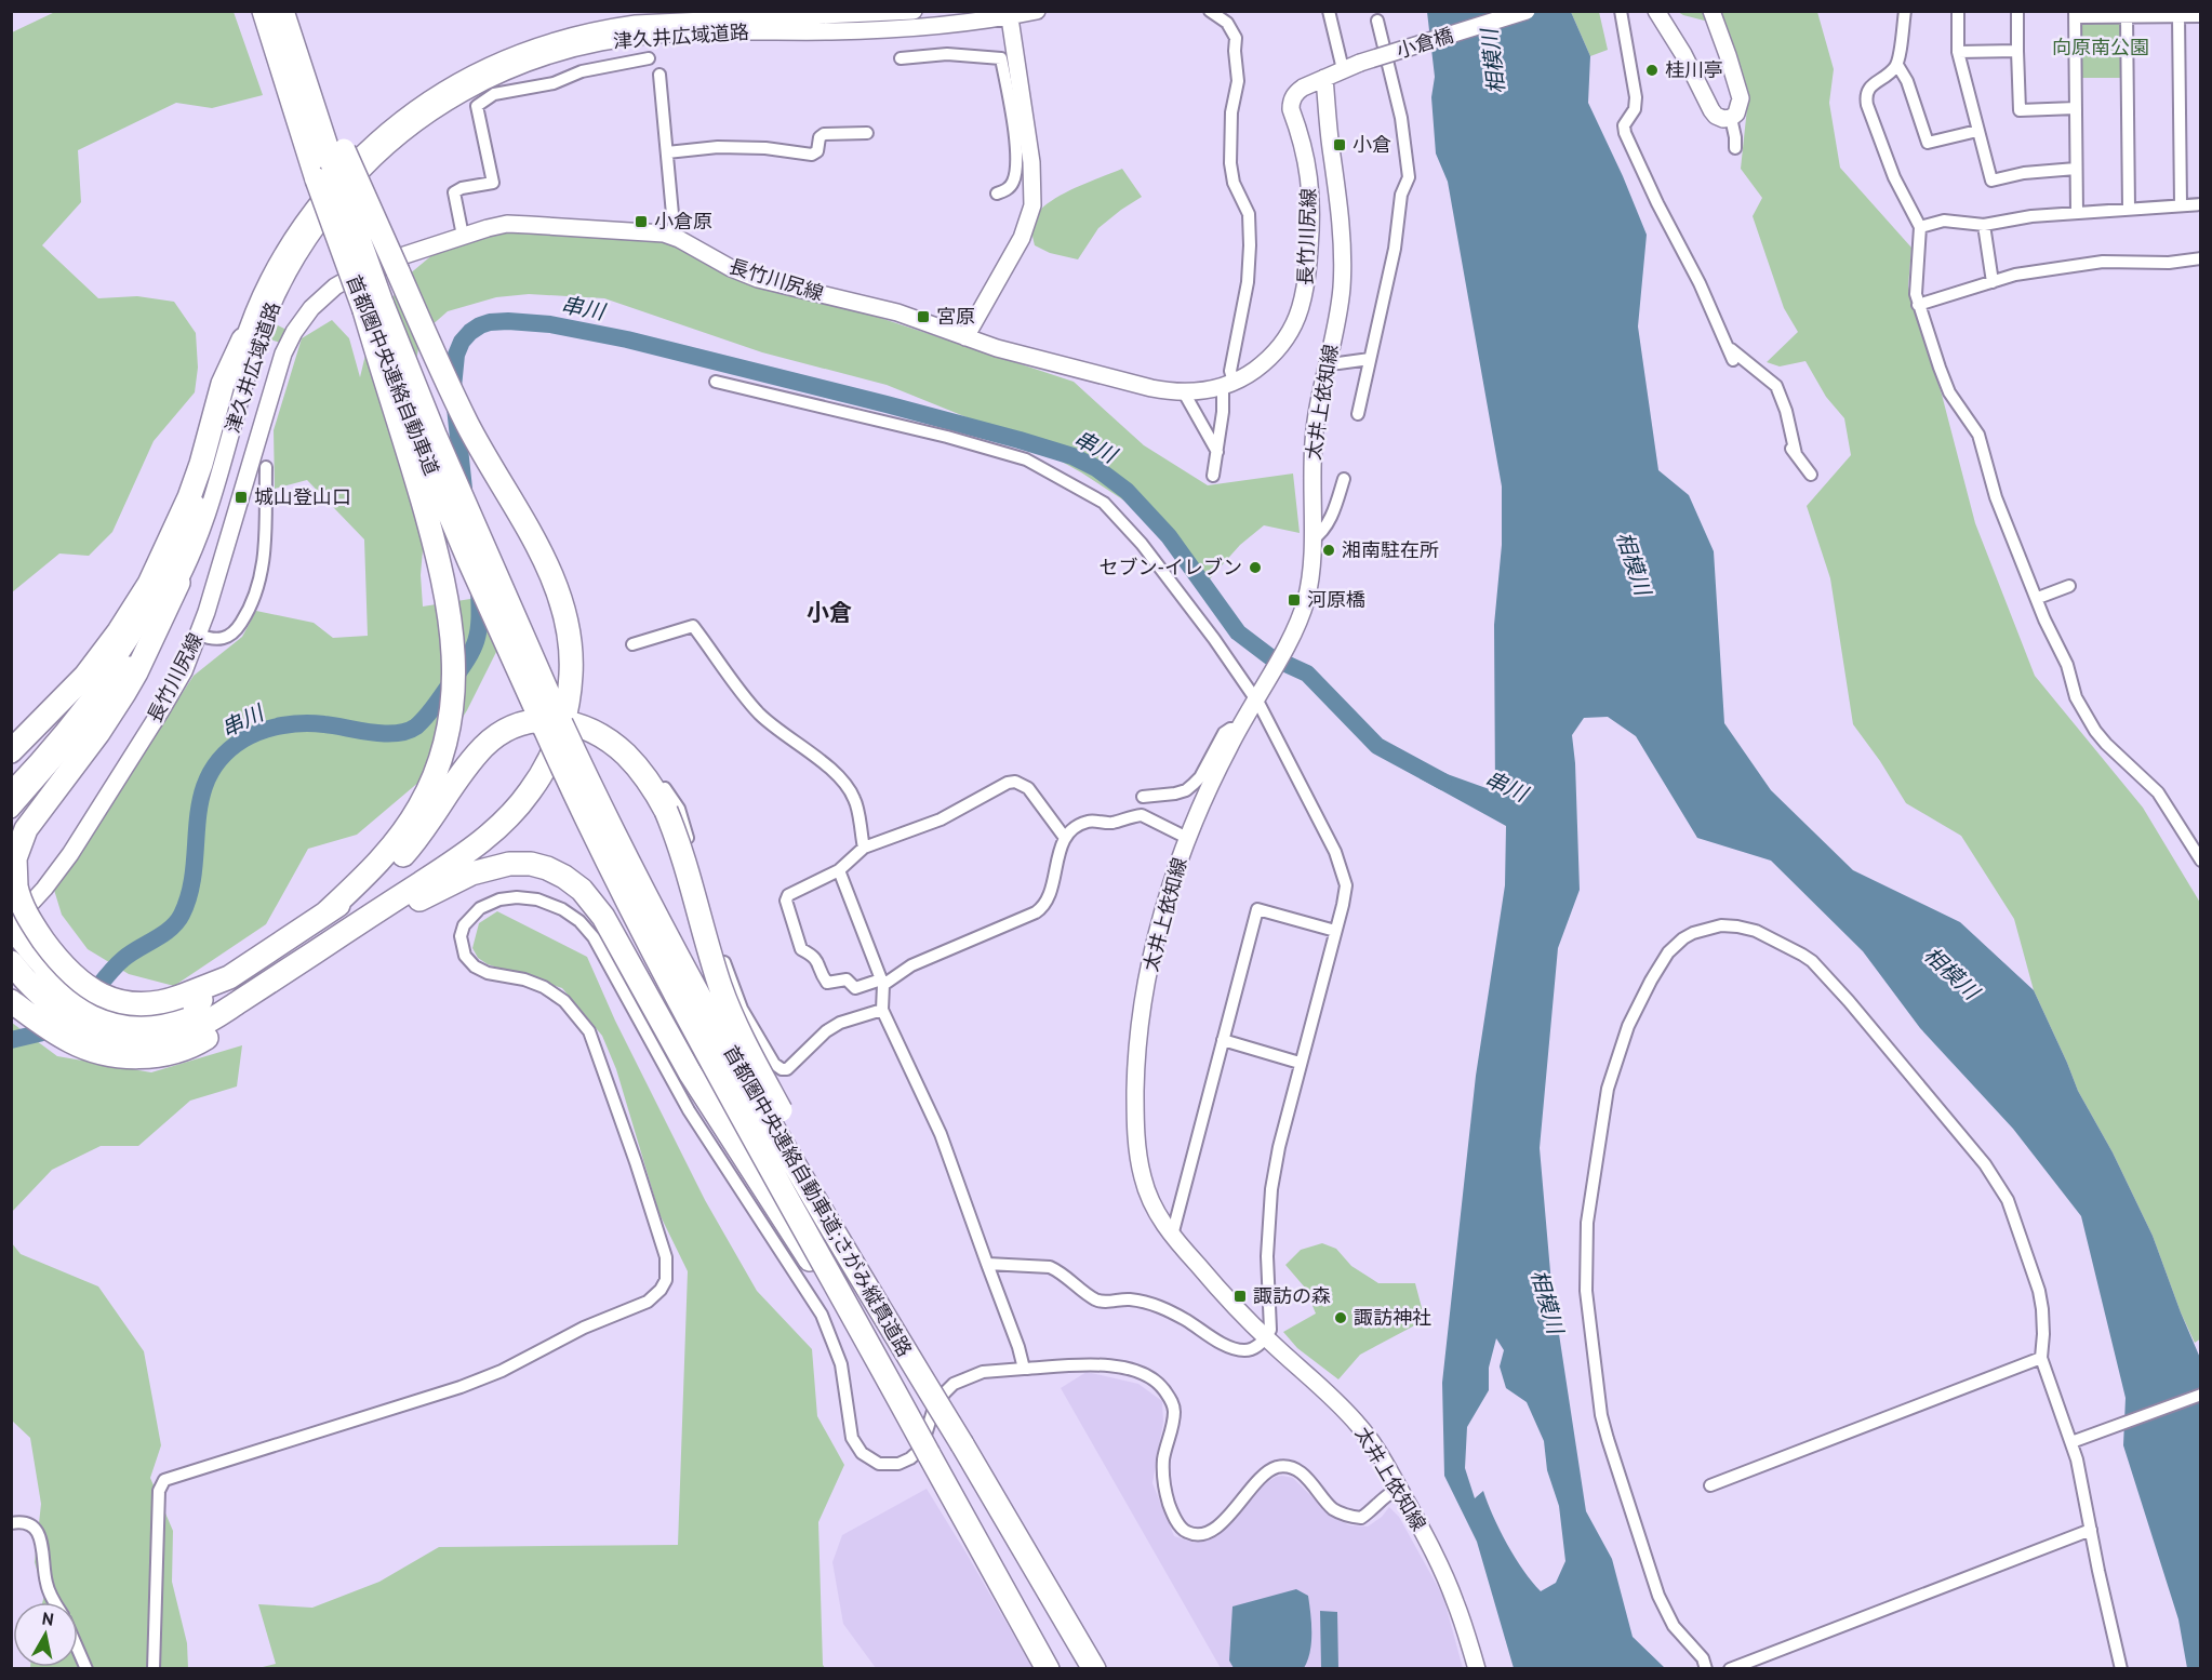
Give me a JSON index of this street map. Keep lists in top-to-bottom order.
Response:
{
  "streets": {
    "highway": ["首都圏中央連絡自動車道", "首都圏中央連絡自動車道;さがみ縦貫道路"],
    "main road": [
      "津久井広域道路",
      "小倉橋",
      "長竹川尻線",
      "太井上依知線"
    ]
  },
  "crossings": [
    ["小倉橋", "長竹川尻線"],
    ["長竹川尻線", "太井上依知線"],
    ["首都圏中央連絡自動車道", "首都圏中央連絡自動車道;さがみ縦貫道路"]
  ],
  "districts": ["小倉"],
  "water": ["相模川", "串川"],
  "parks": ["向原南公園"],
  "places": {
    "other": [
      "桂川亭",
      "湘南駐在所",
      "セブン-イレブン",
      "諏訪神社"
    ],
    "transit": [
      "小倉",
      "小倉原",
      "宮原",
      "城山登山口",
      "河原橋",
      "諏訪の森"
    ]
  },
  "north": "top"
}
